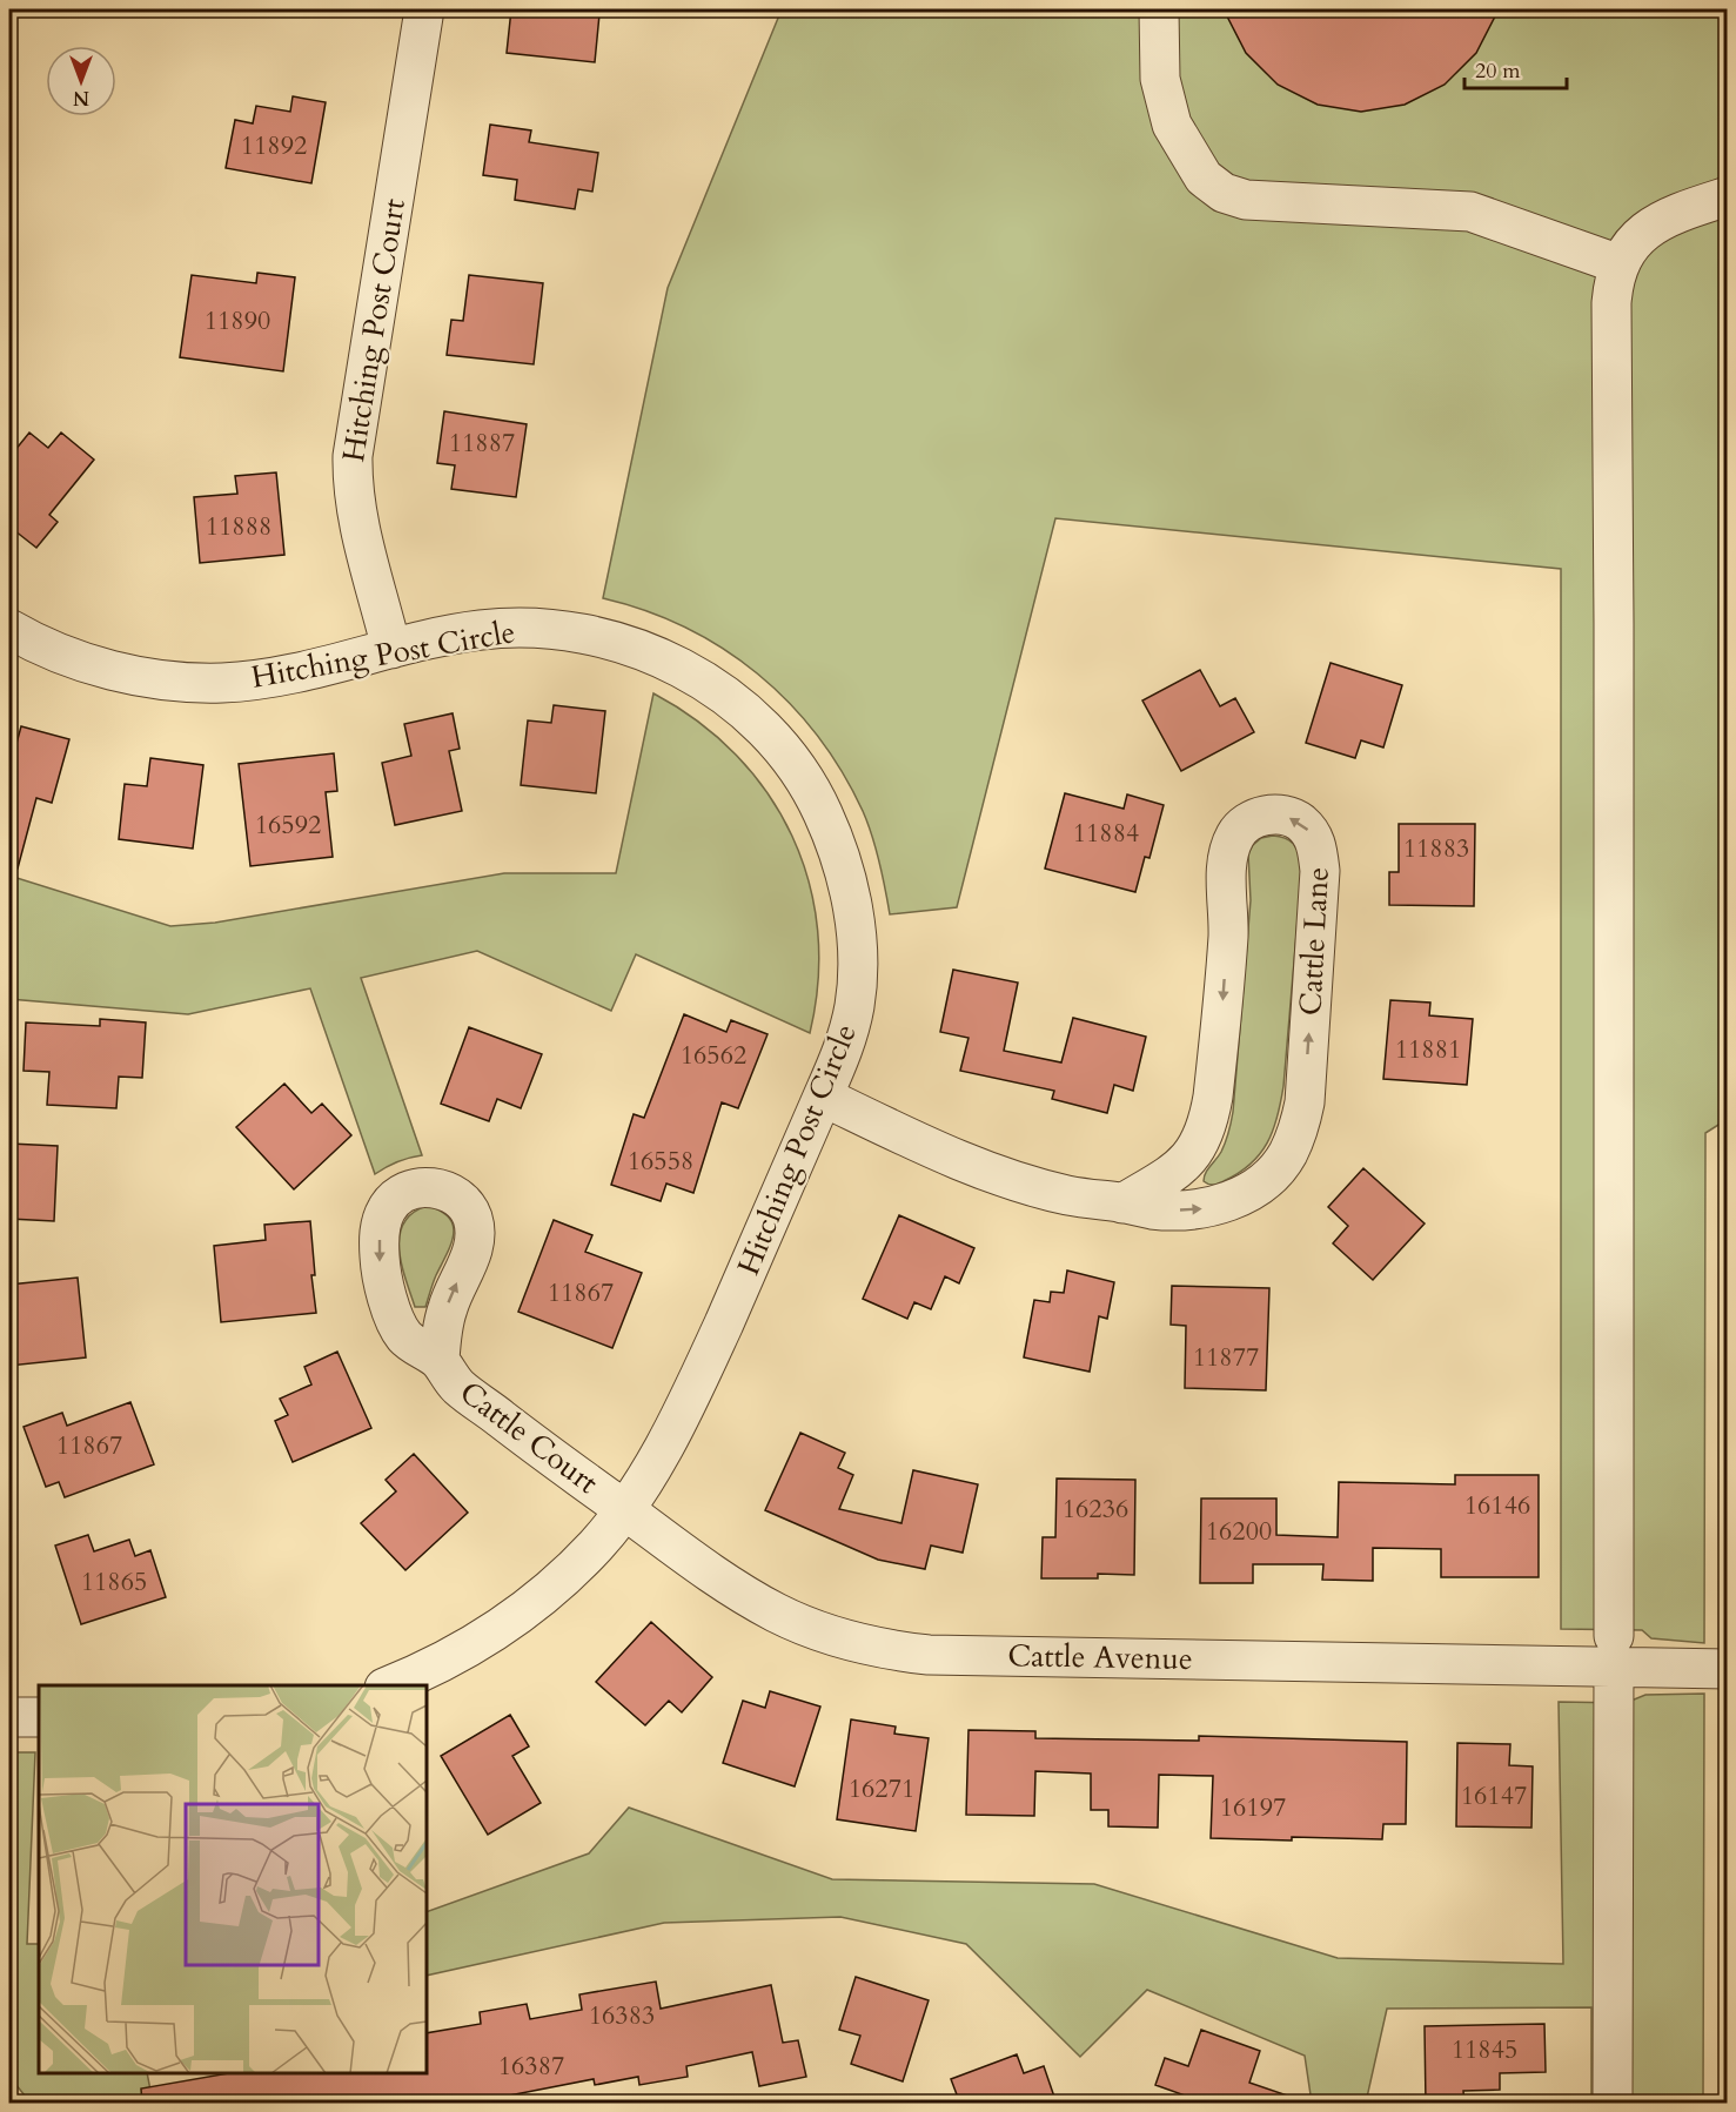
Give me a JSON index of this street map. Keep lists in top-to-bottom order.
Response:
{
  "streets": {
    "street": [
      "Hitching Post Court",
      "Hitching Post Circle",
      "Cattle Lane",
      "Cattle Court",
      "Cattle Avenue"
    ]
  },
  "crossings": [
    ["Hitching Post Court", "Hitching Post Circle"],
    ["Hitching Post Circle", "Cattle Lane"],
    ["Hitching Post Circle", "Cattle Court"],
    ["Hitching Post Circle", "Cattle Avenue"],
    ["Cattle Court", "Cattle Avenue"]
  ],
  "house_numbers": [
    "11892",
    "11890",
    "11887",
    "11888",
    "16592",
    "11884",
    "11883",
    "11881",
    "16562",
    "16558",
    "11867",
    "11877",
    "11867",
    "16146",
    "16236",
    "16200",
    "11865",
    "16271",
    "16147",
    "16197",
    "16383",
    "11845",
    "16387"
  ],
  "scale_bar": "20 m",
  "north": "bottom"
}
